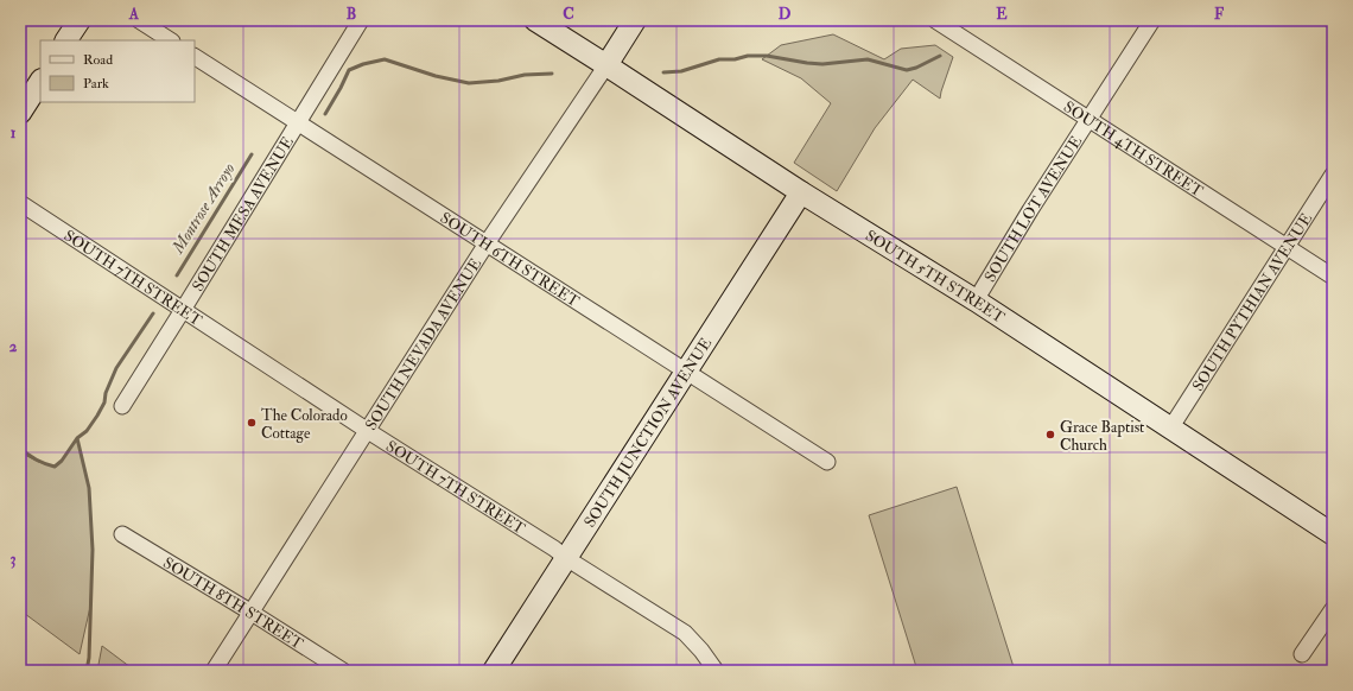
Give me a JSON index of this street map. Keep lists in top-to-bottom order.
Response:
{
  "streets": {
    "street": [
      "SOUTH 4TH STREET",
      "SOUTH LOT AVENUE",
      "SOUTH MESA AVENUE",
      "SOUTH 6TH STREET",
      "SOUTH 5TH STREET",
      "SOUTH 7TH STREET",
      "SOUTH PYTHIAN AVENUE",
      "SOUTH NEVADA AVENUE",
      "SOUTH JUNCTION AVENUE",
      "SOUTH 8TH STREET"
    ]
  },
  "crossings": [
    ["SOUTH 4TH STREET", "SOUTH LOT AVENUE"],
    ["SOUTH 4TH STREET", "SOUTH PYTHIAN AVENUE"],
    ["SOUTH LOT AVENUE", "SOUTH 5TH STREET"],
    ["SOUTH MESA AVENUE", "SOUTH 6TH STREET"],
    ["SOUTH MESA AVENUE", "SOUTH 7TH STREET"],
    ["SOUTH 6TH STREET", "SOUTH NEVADA AVENUE"],
    ["SOUTH 6TH STREET", "SOUTH JUNCTION AVENUE"],
    ["SOUTH 5TH STREET", "SOUTH PYTHIAN AVENUE"],
    ["SOUTH 5TH STREET", "SOUTH NEVADA AVENUE"],
    ["SOUTH 5TH STREET", "SOUTH JUNCTION AVENUE"],
    ["SOUTH 7TH STREET", "SOUTH NEVADA AVENUE"],
    ["SOUTH 7TH STREET", "SOUTH JUNCTION AVENUE"],
    ["SOUTH NEVADA AVENUE", "SOUTH 8TH STREET"]
  ],
  "water": ["Montrose Arroyo"],
  "places": ["The Colorado Cottage", "Grace Baptist Church"],
  "legend": ["Road", "Park"],
  "grid": {
    "columns": [
      "A",
      "B",
      "C",
      "D",
      "E",
      "F"
    ],
    "rows": ["1", "2", "3"]
  }
}
